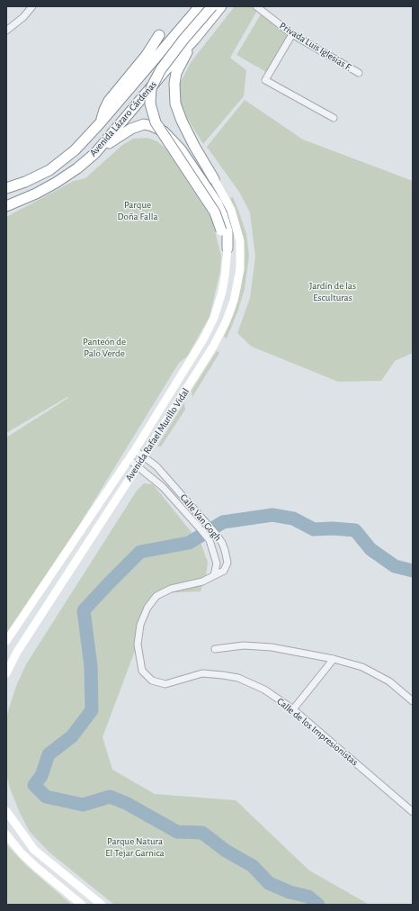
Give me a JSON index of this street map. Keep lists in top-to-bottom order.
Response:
{
  "streets": {
    "highway": ["Avenida Lázaro Cárdenas"],
    "main road": ["Avenida Rafael Murillo Vidal"],
    "street": ["Privada Luis Iglesias F.", "Calle Van Gogh", "Calle de los Impresionistas"]
  },
  "crossings": [
    ["Avenida Rafael Murillo Vidal", "Calle Van Gogh"],
    ["Calle Van Gogh", "Calle de los Impresionistas"]
  ],
  "parks": [
    "Parque Doña Falla",
    "Jardín de las Esculturas",
    "Panteón de Palo Verde",
    "Parque Natura El Tejar Garnica"
  ]
}
